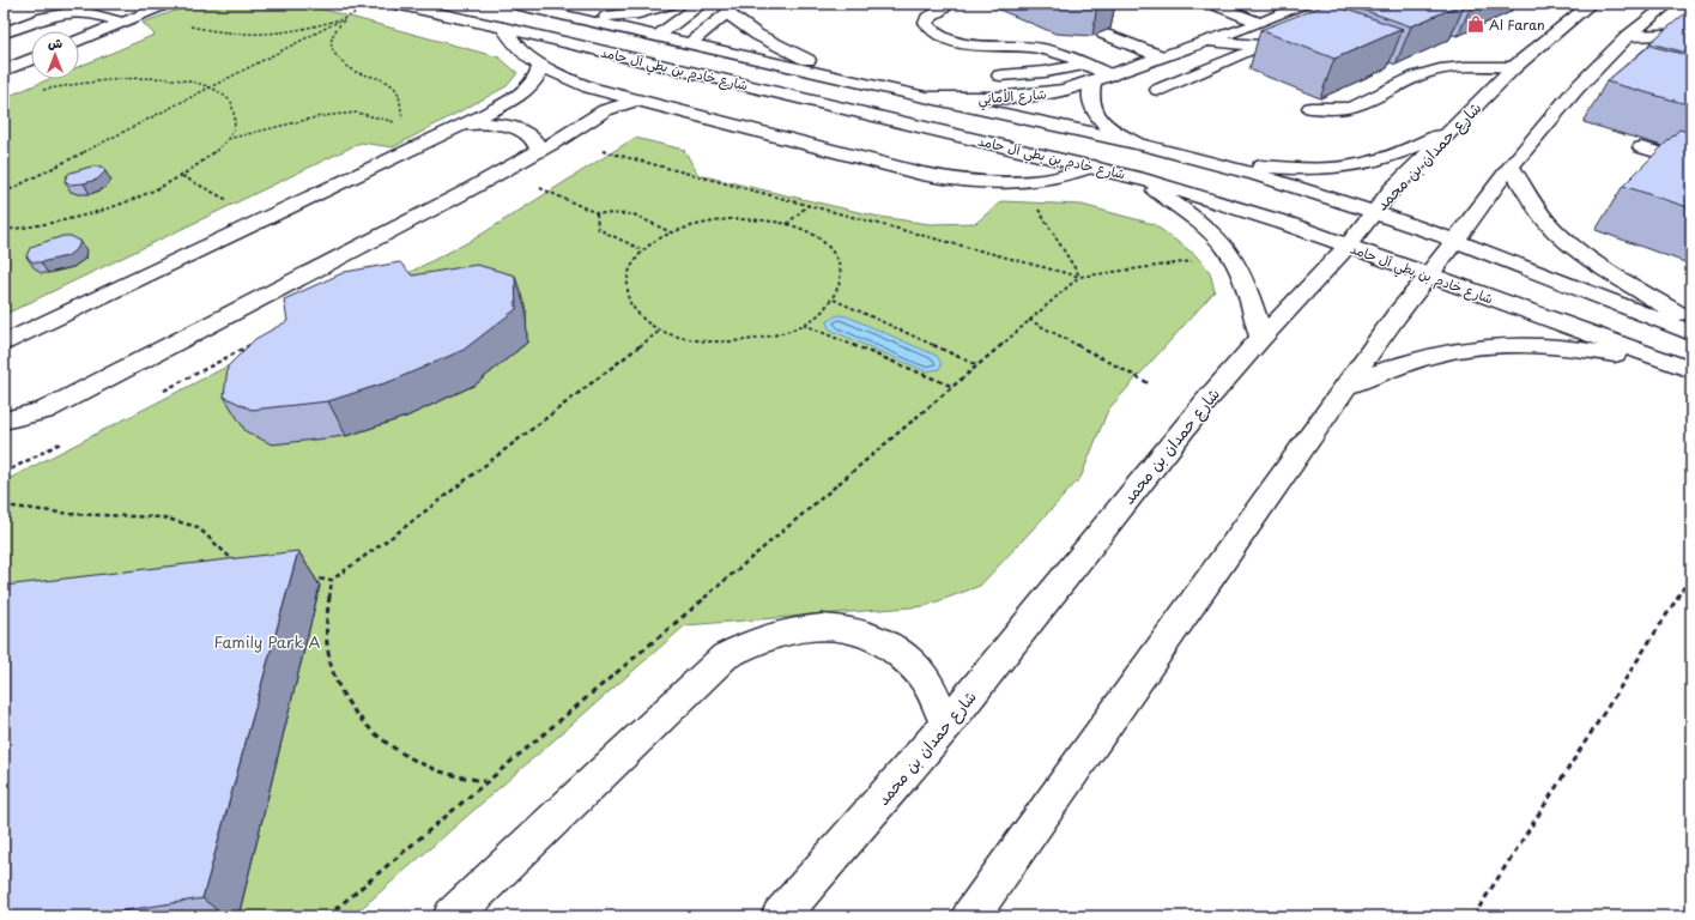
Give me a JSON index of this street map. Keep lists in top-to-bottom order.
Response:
{
  "streets": {
    "street": ["شارع خادم بن بطي آل حامد", "شارع الأمانِي", "شارع حمدان بن محمد"]
  },
  "crossings": [
    ["شارع خادم بن بطي آل حامد", "شارع الأمانِي"],
    ["شارع خادم بن بطي آل حامد", "شارع حمدان بن محمد"]
  ],
  "parks": ["Family Park A"],
  "places": {
    "shop": ["Al Faran"]
  },
  "north": "top"
}
